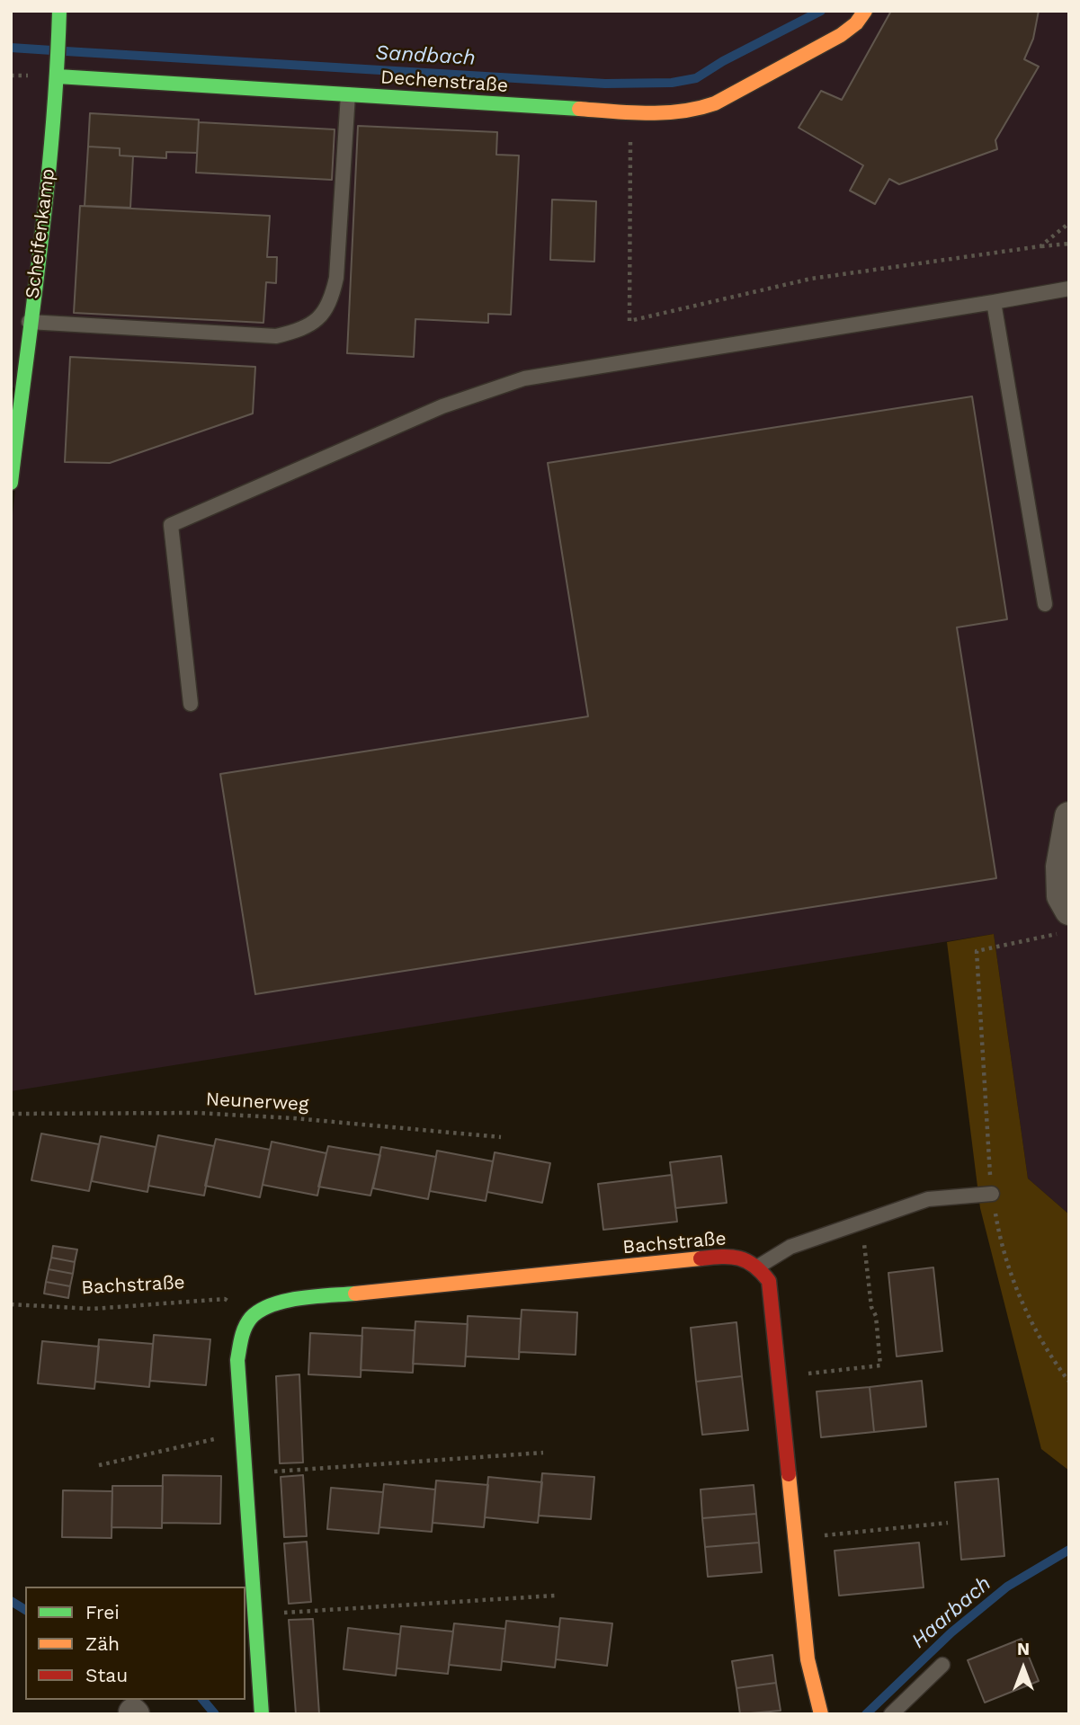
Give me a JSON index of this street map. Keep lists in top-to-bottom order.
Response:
{
  "streets": {
    "street": ["Dechenstraße", "Scheifenkamp", "Bachstraße"],
    "path": ["Neunerweg"]
  },
  "crossings": [
    ["Dechenstraße", "Scheifenkamp"]
  ],
  "water": ["Sandbach", "Haarbach"],
  "legend": ["Frei", "Zäh", "Stau"],
  "north": "top"
}
